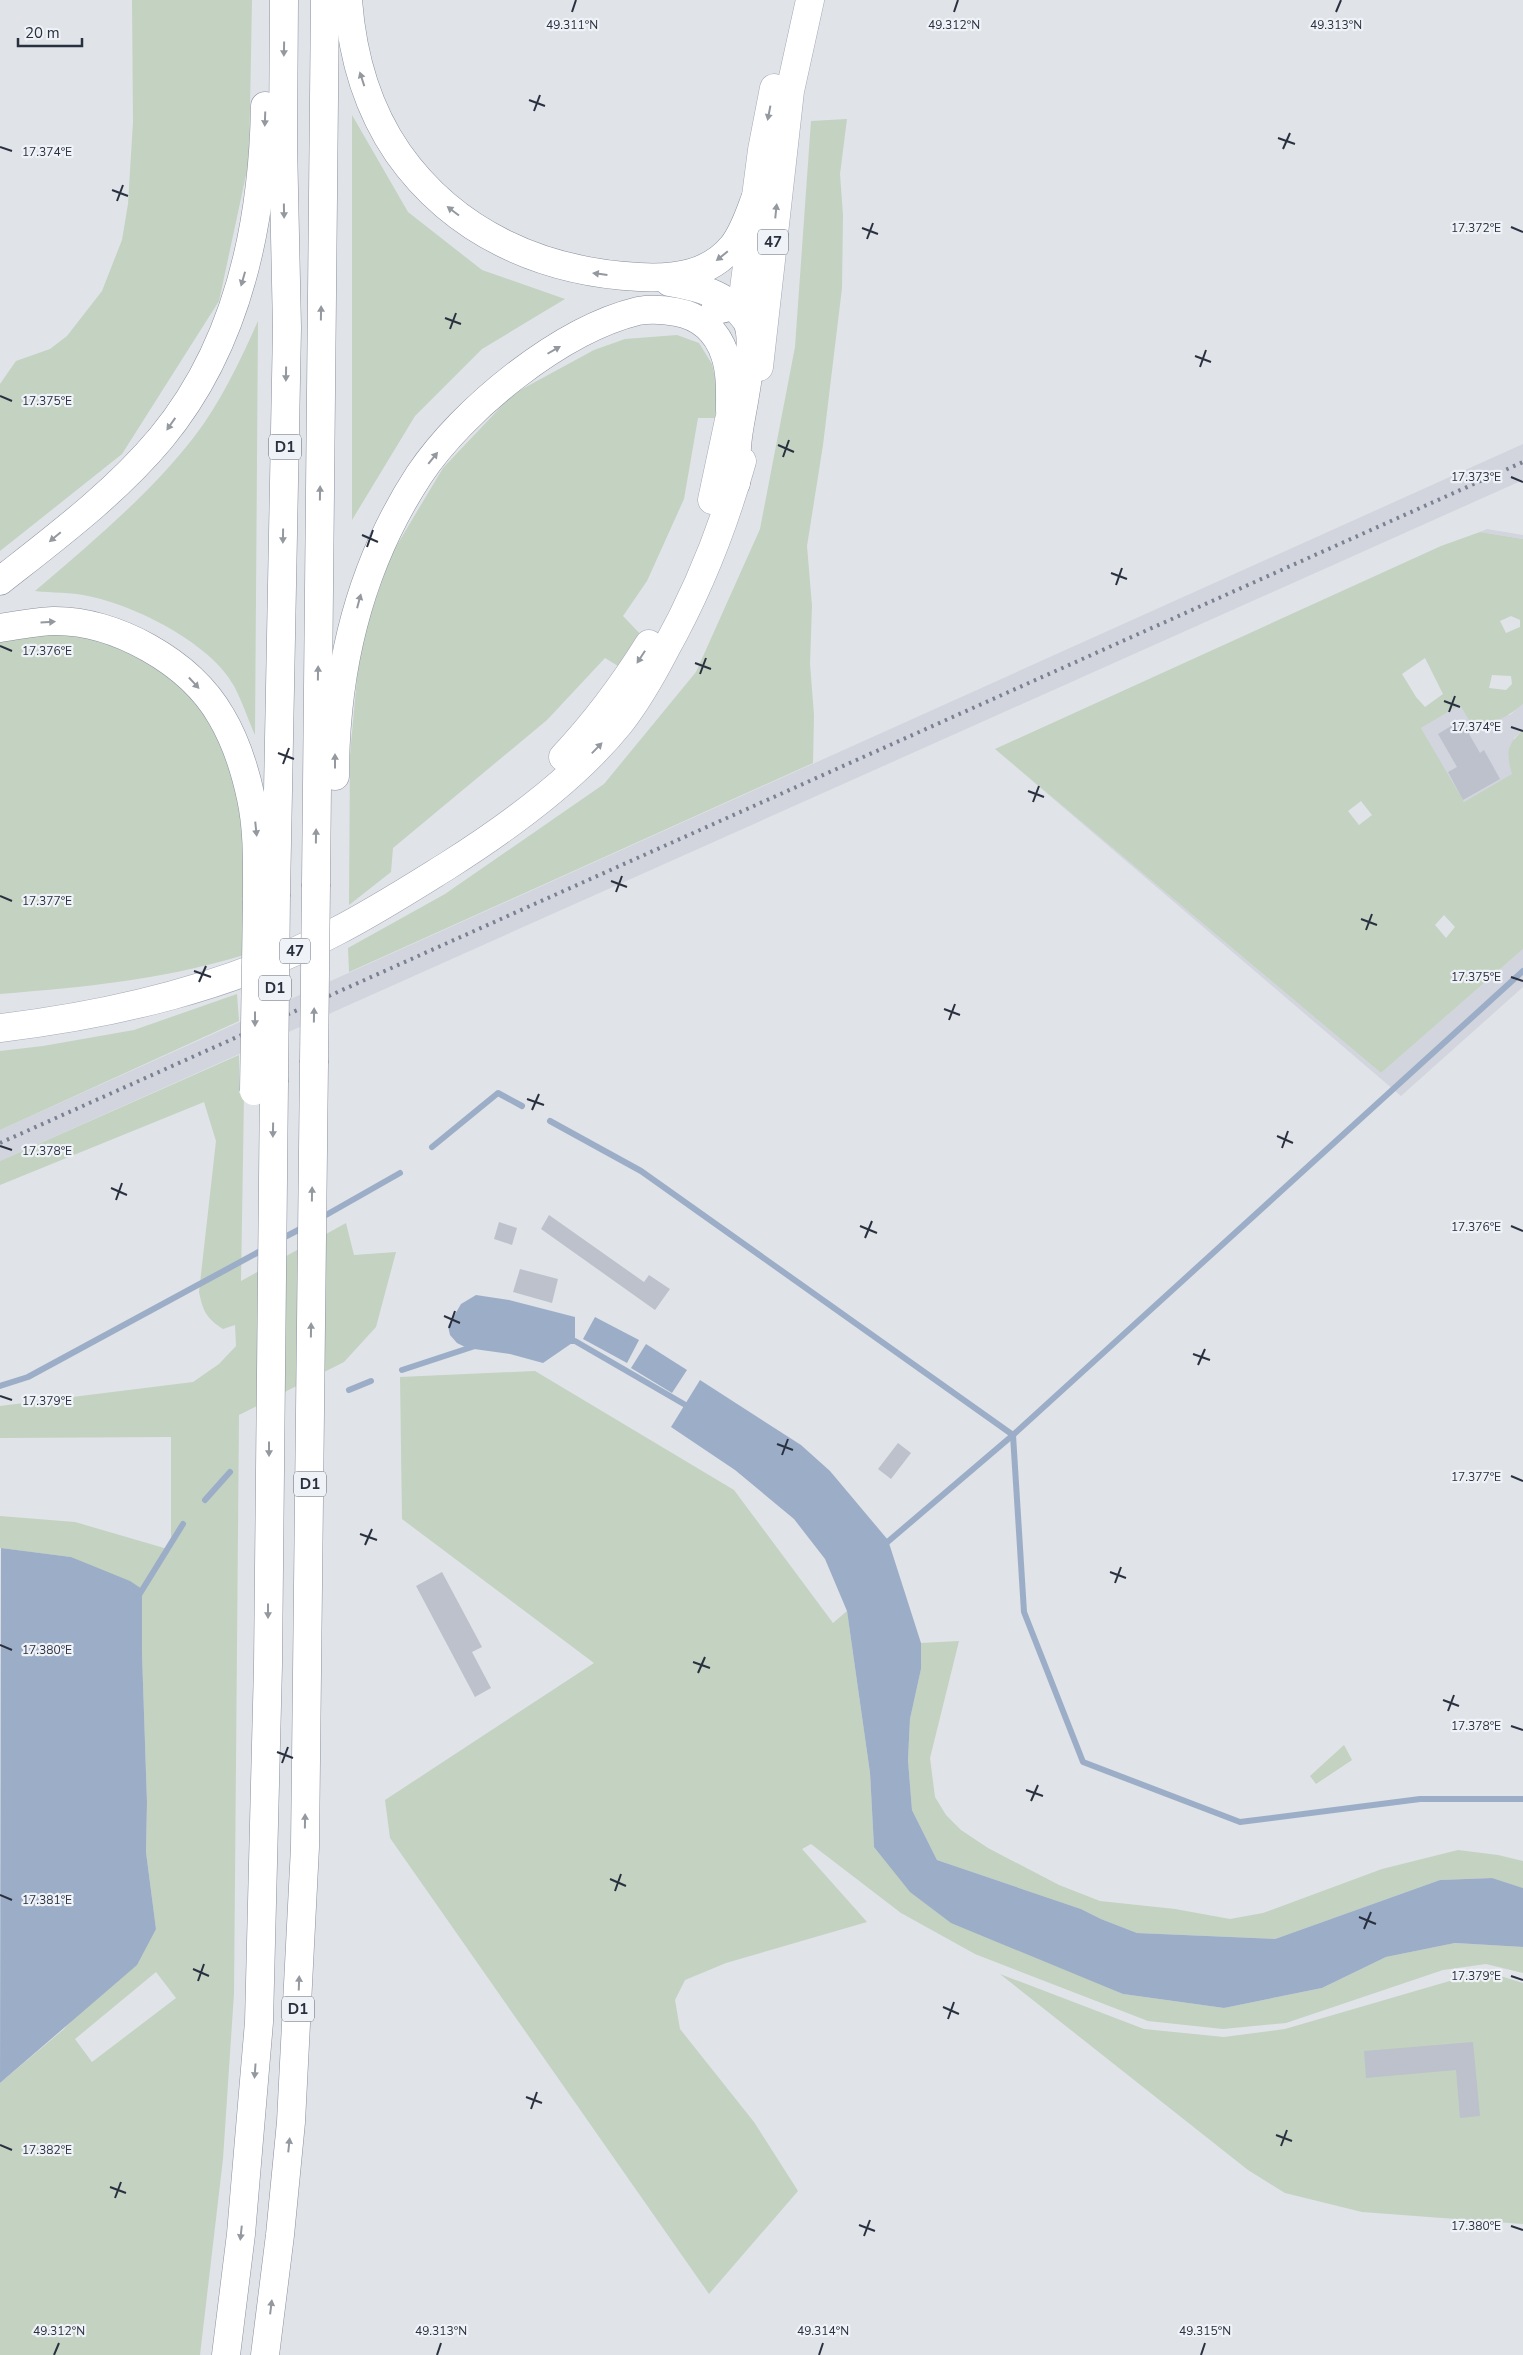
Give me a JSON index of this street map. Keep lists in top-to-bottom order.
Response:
{
  "streets": {
    "main road": ["47", "D1"]
  },
  "scale_bar": "20 m",
  "coordinates": [
    "49.311°N",
    "49.312°N",
    "49.313°N",
    "17.374°E",
    "17.372°E",
    "17.375°E",
    "17.373°E",
    "17.376°E",
    "17.377°E",
    "17.378°E",
    "17.379°E",
    "17.380°E",
    "17.381°E",
    "17.382°E",
    "49.314°N",
    "49.315°N"
  ]
}
